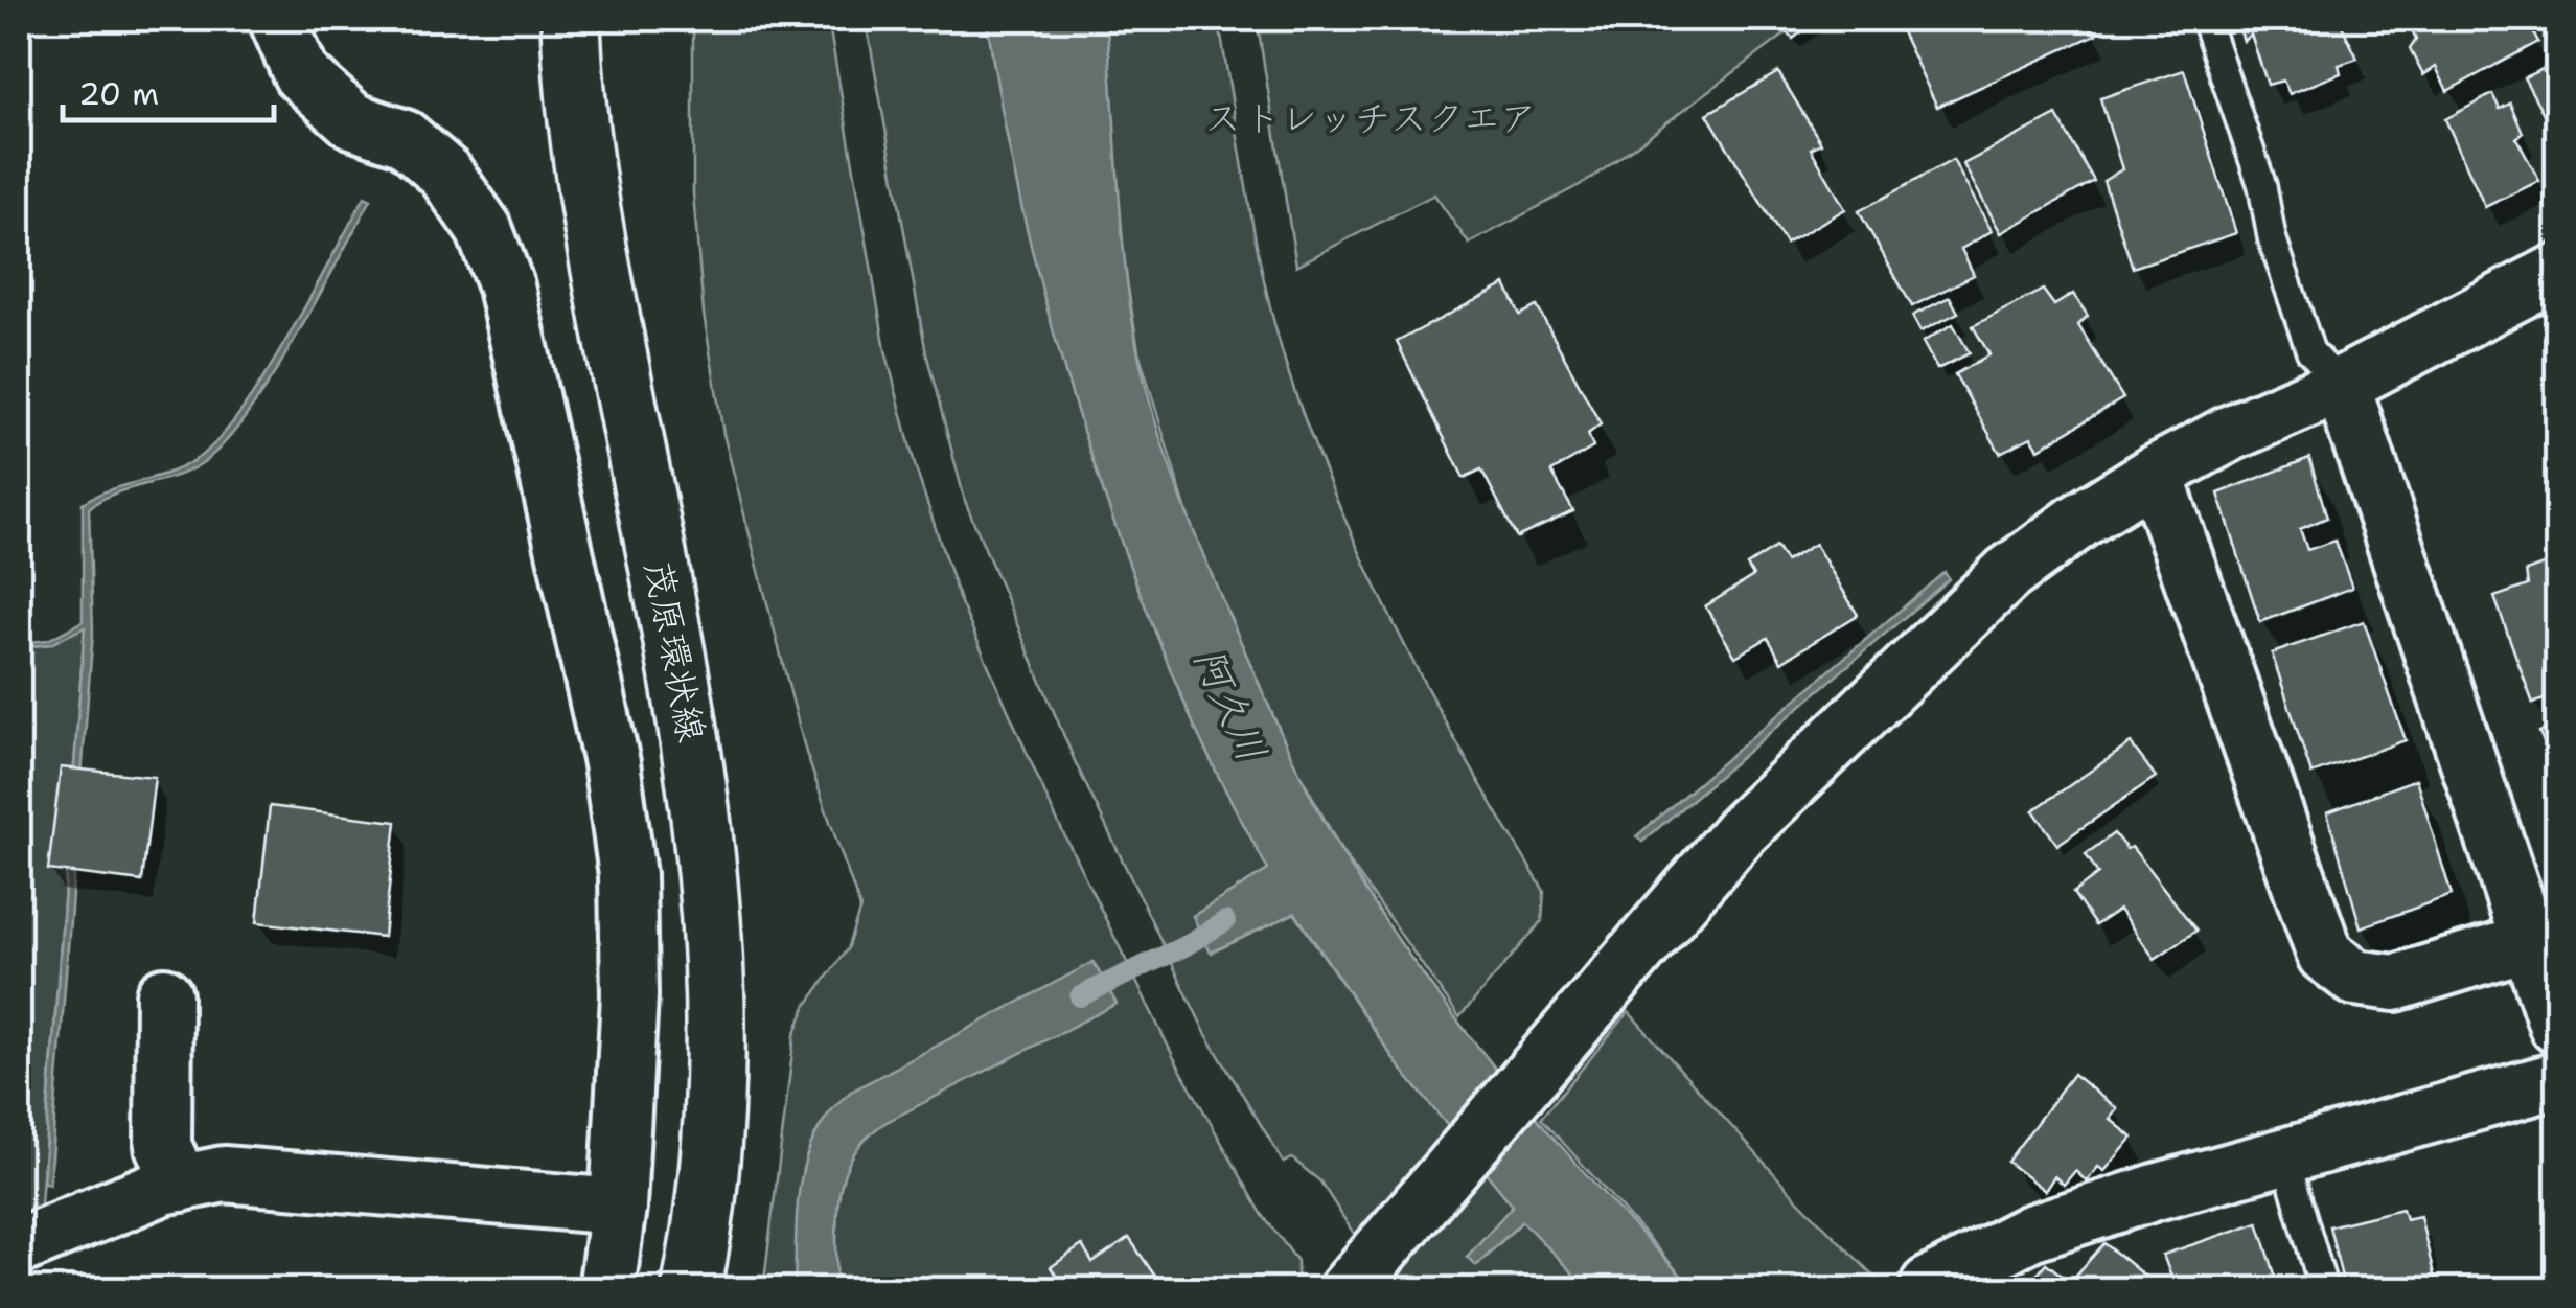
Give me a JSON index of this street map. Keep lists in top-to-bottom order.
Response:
{
  "streets": {
    "main road": ["茂原環状線"]
  },
  "water": ["阿久川"],
  "parks": ["ストレッチスクエア"],
  "scale_bar": "20 m"
}
